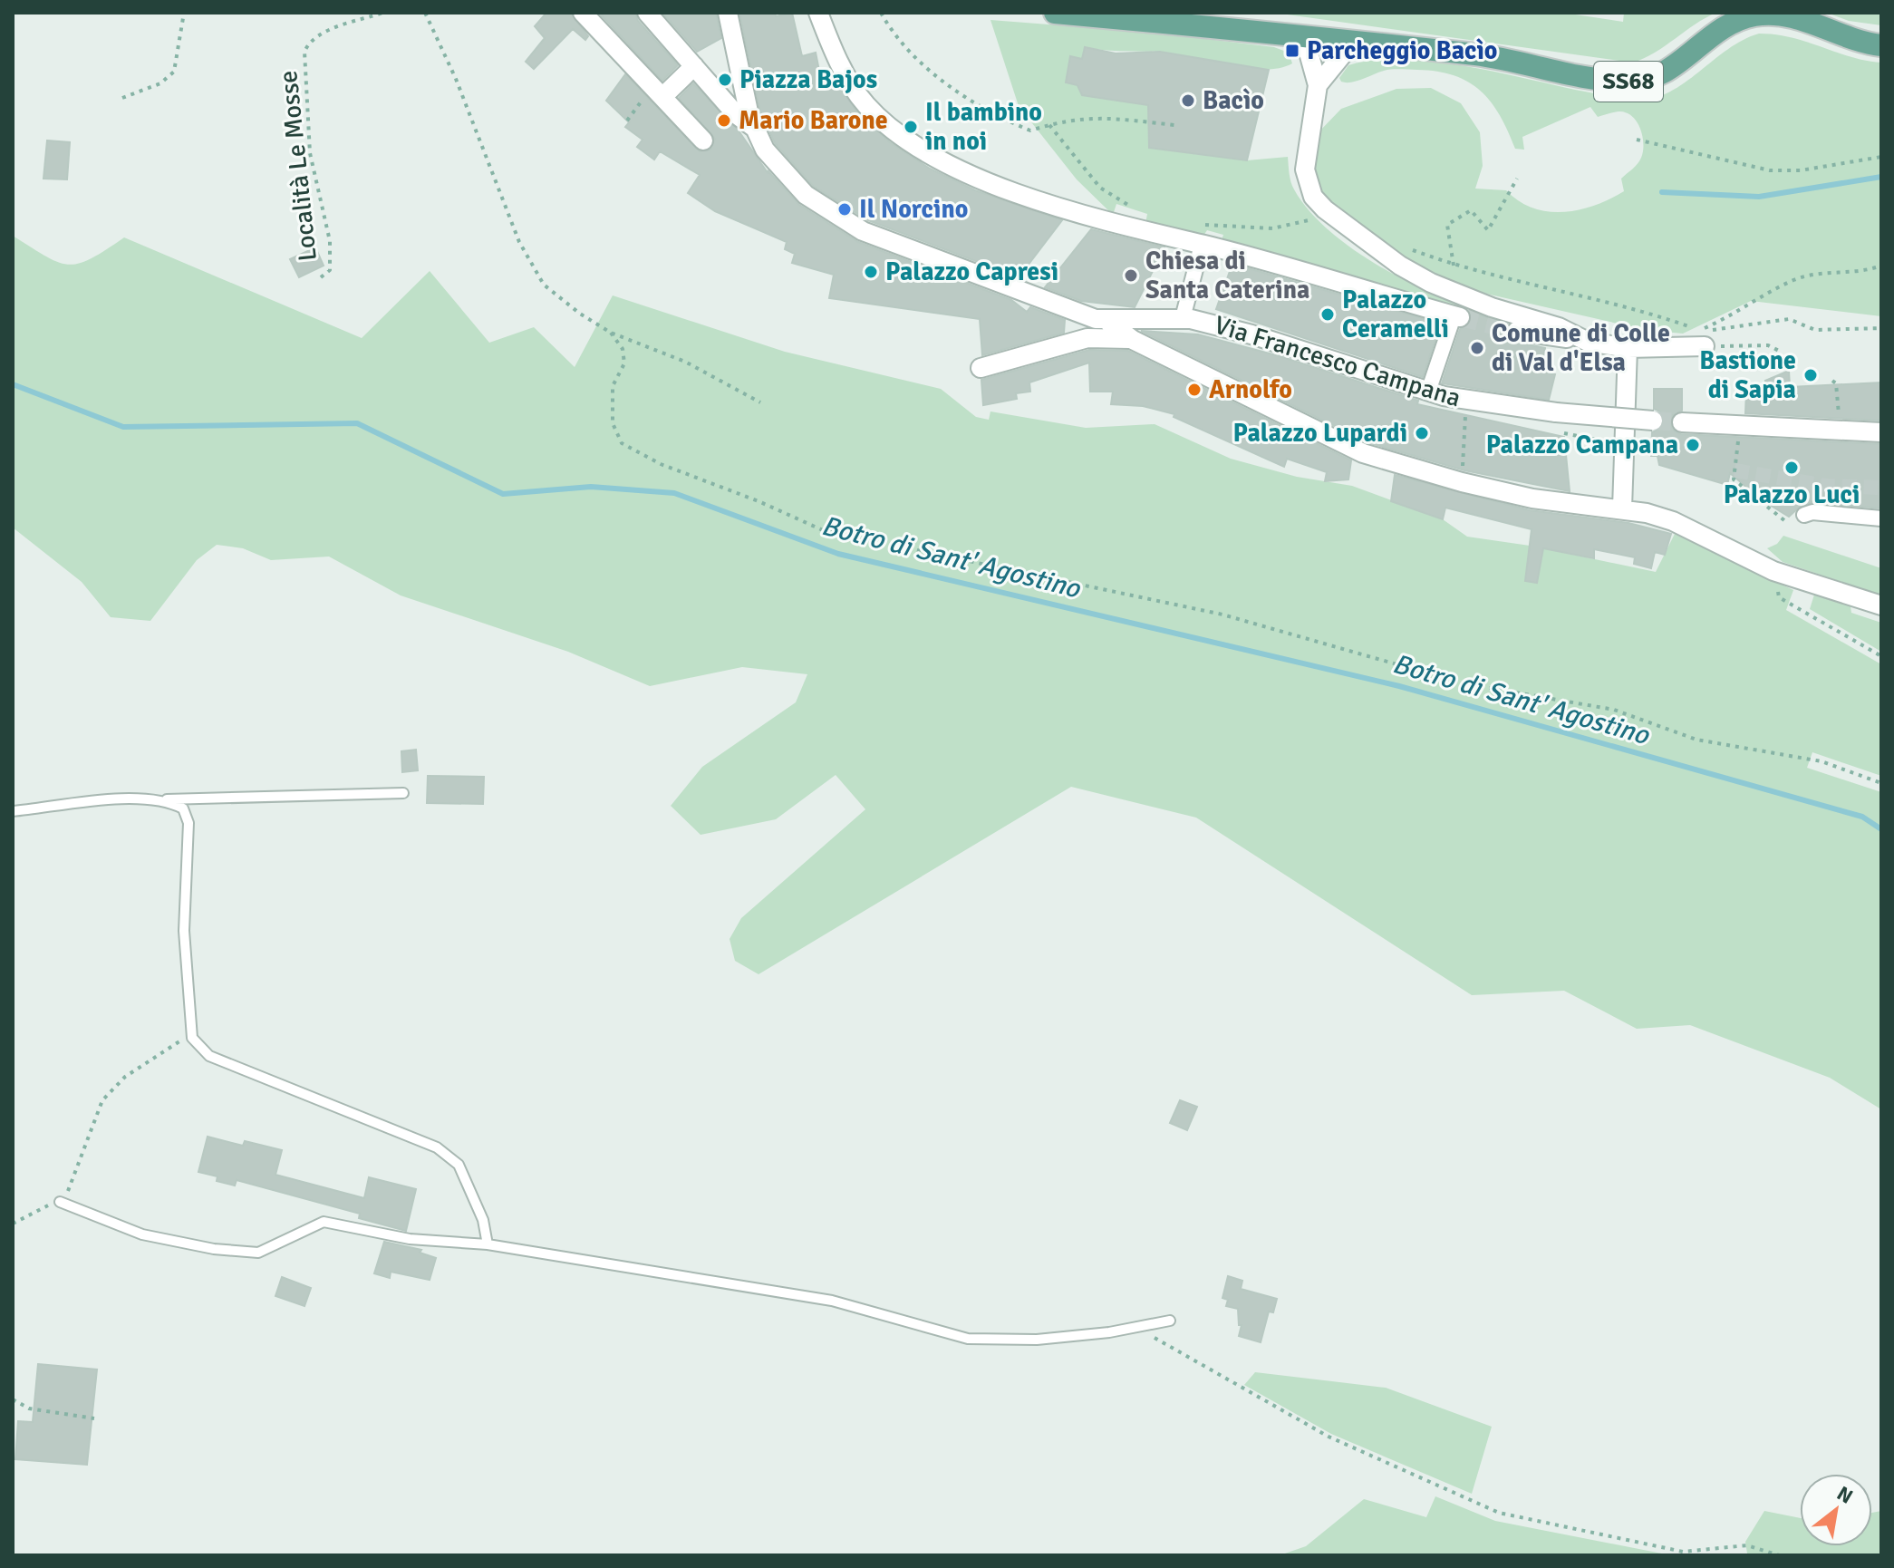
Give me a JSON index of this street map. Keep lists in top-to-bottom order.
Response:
{
  "streets": {
    "main road": ["SS68"],
    "street": ["Via Francesco Campana"],
    "path": ["Località Le Mosse"]
  },
  "water": ["Botro di Sant' Agostino"],
  "places": {
    "transit": ["Parcheggio Bacìo"],
    "other": [
      "Piazza Bajos",
      "Bacìo",
      "Mario Barone",
      "Il bambino in noi",
      "Il Norcino",
      "Palazzo Capresi",
      "Chiesa di Santa Caterina",
      "Palazzo Ceramelli",
      "Comune di Colle di Val d'Elsa",
      "Bastione di Sapia",
      "Arnolfo",
      "Palazzo Lupardi",
      "Palazzo Campana",
      "Palazzo Luci"
    ]
  },
  "north": "top right"
}
